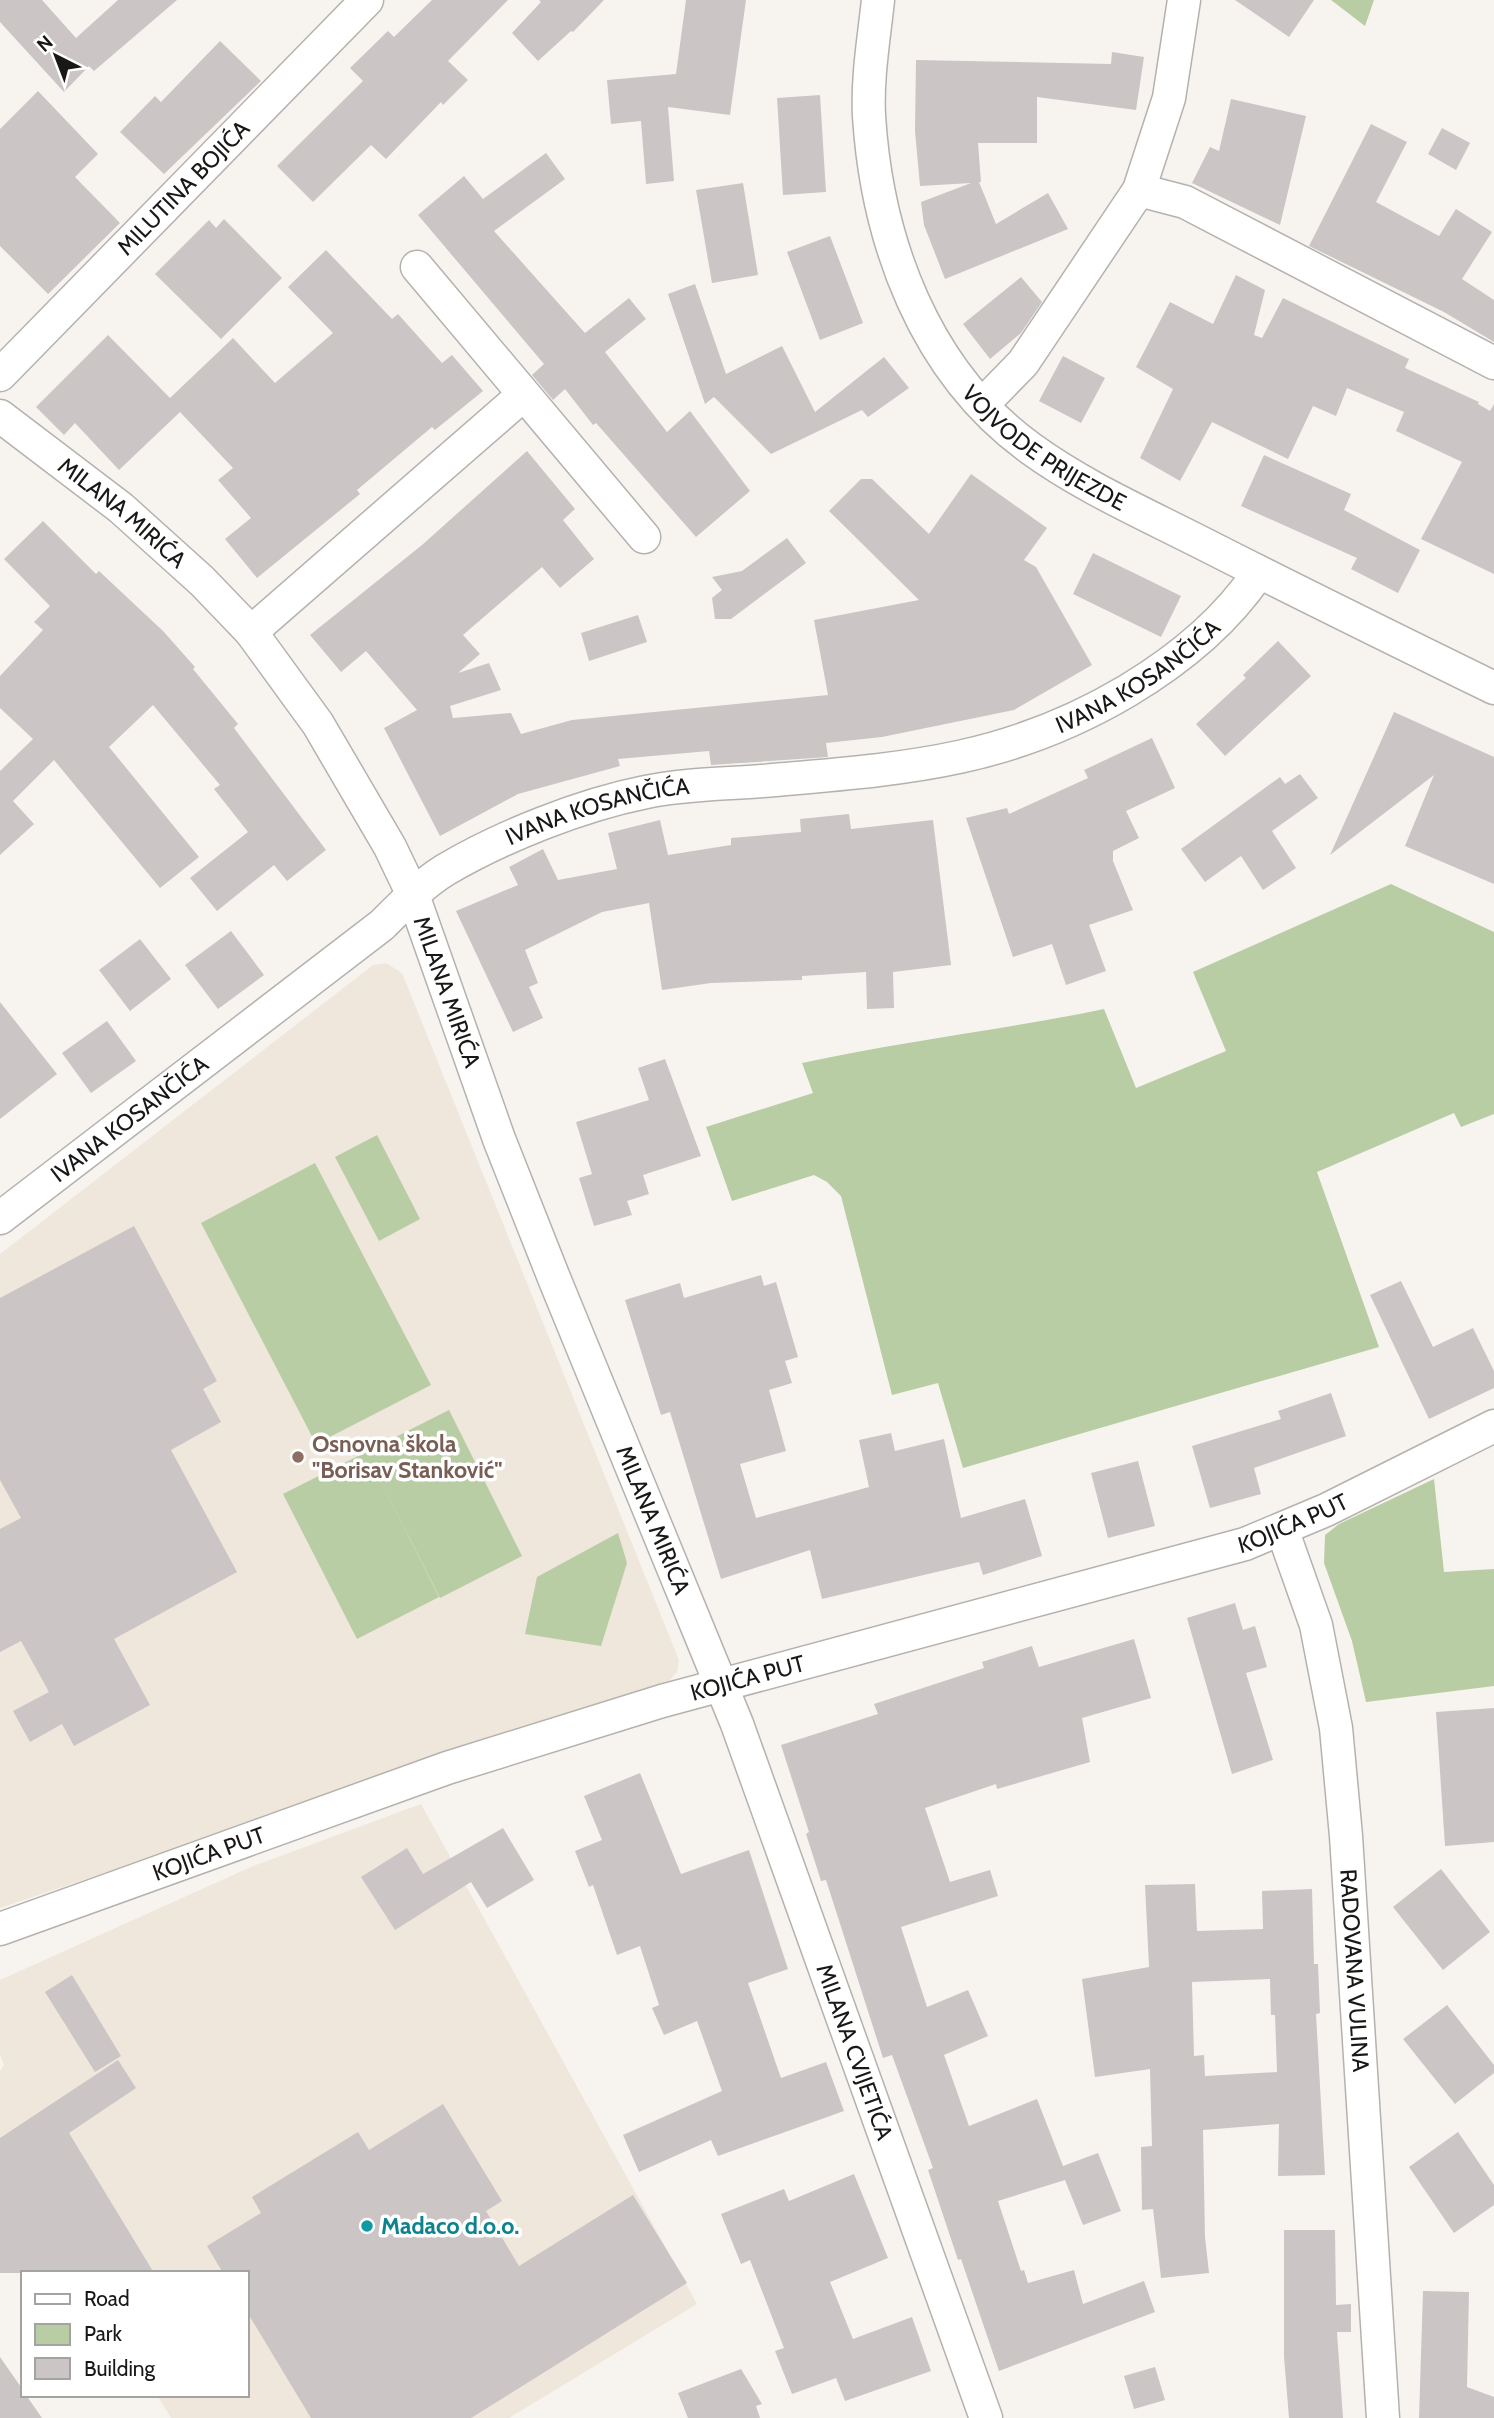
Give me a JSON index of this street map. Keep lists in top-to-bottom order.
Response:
{
  "streets": {
    "street": [
      "MILUTINA BOJIĆA",
      "VOJVODE PRIJEZDE",
      "MILANA MIRIĆA",
      "IVANA KOSANČIĆA",
      "KOJIĆA PUT",
      "RADOVANA VULINA",
      "MILANA CVIJETIĆA"
    ]
  },
  "crossings": [
    ["VOJVODE PRIJEZDE", "IVANA KOSANČIĆA"],
    ["MILANA MIRIĆA", "IVANA KOSANČIĆA"],
    ["MILANA MIRIĆA", "KOJIĆA PUT"],
    ["MILANA MIRIĆA", "MILANA CVIJETIĆA"],
    ["KOJIĆA PUT", "RADOVANA VULINA"],
    ["KOJIĆA PUT", "MILANA CVIJETIĆA"]
  ],
  "places": ["Osnovna škola \"Borisav Stanković\"", "Madaco d.o.o."],
  "legend": ["Road", "Park", "Building"],
  "north": "top left"
}
